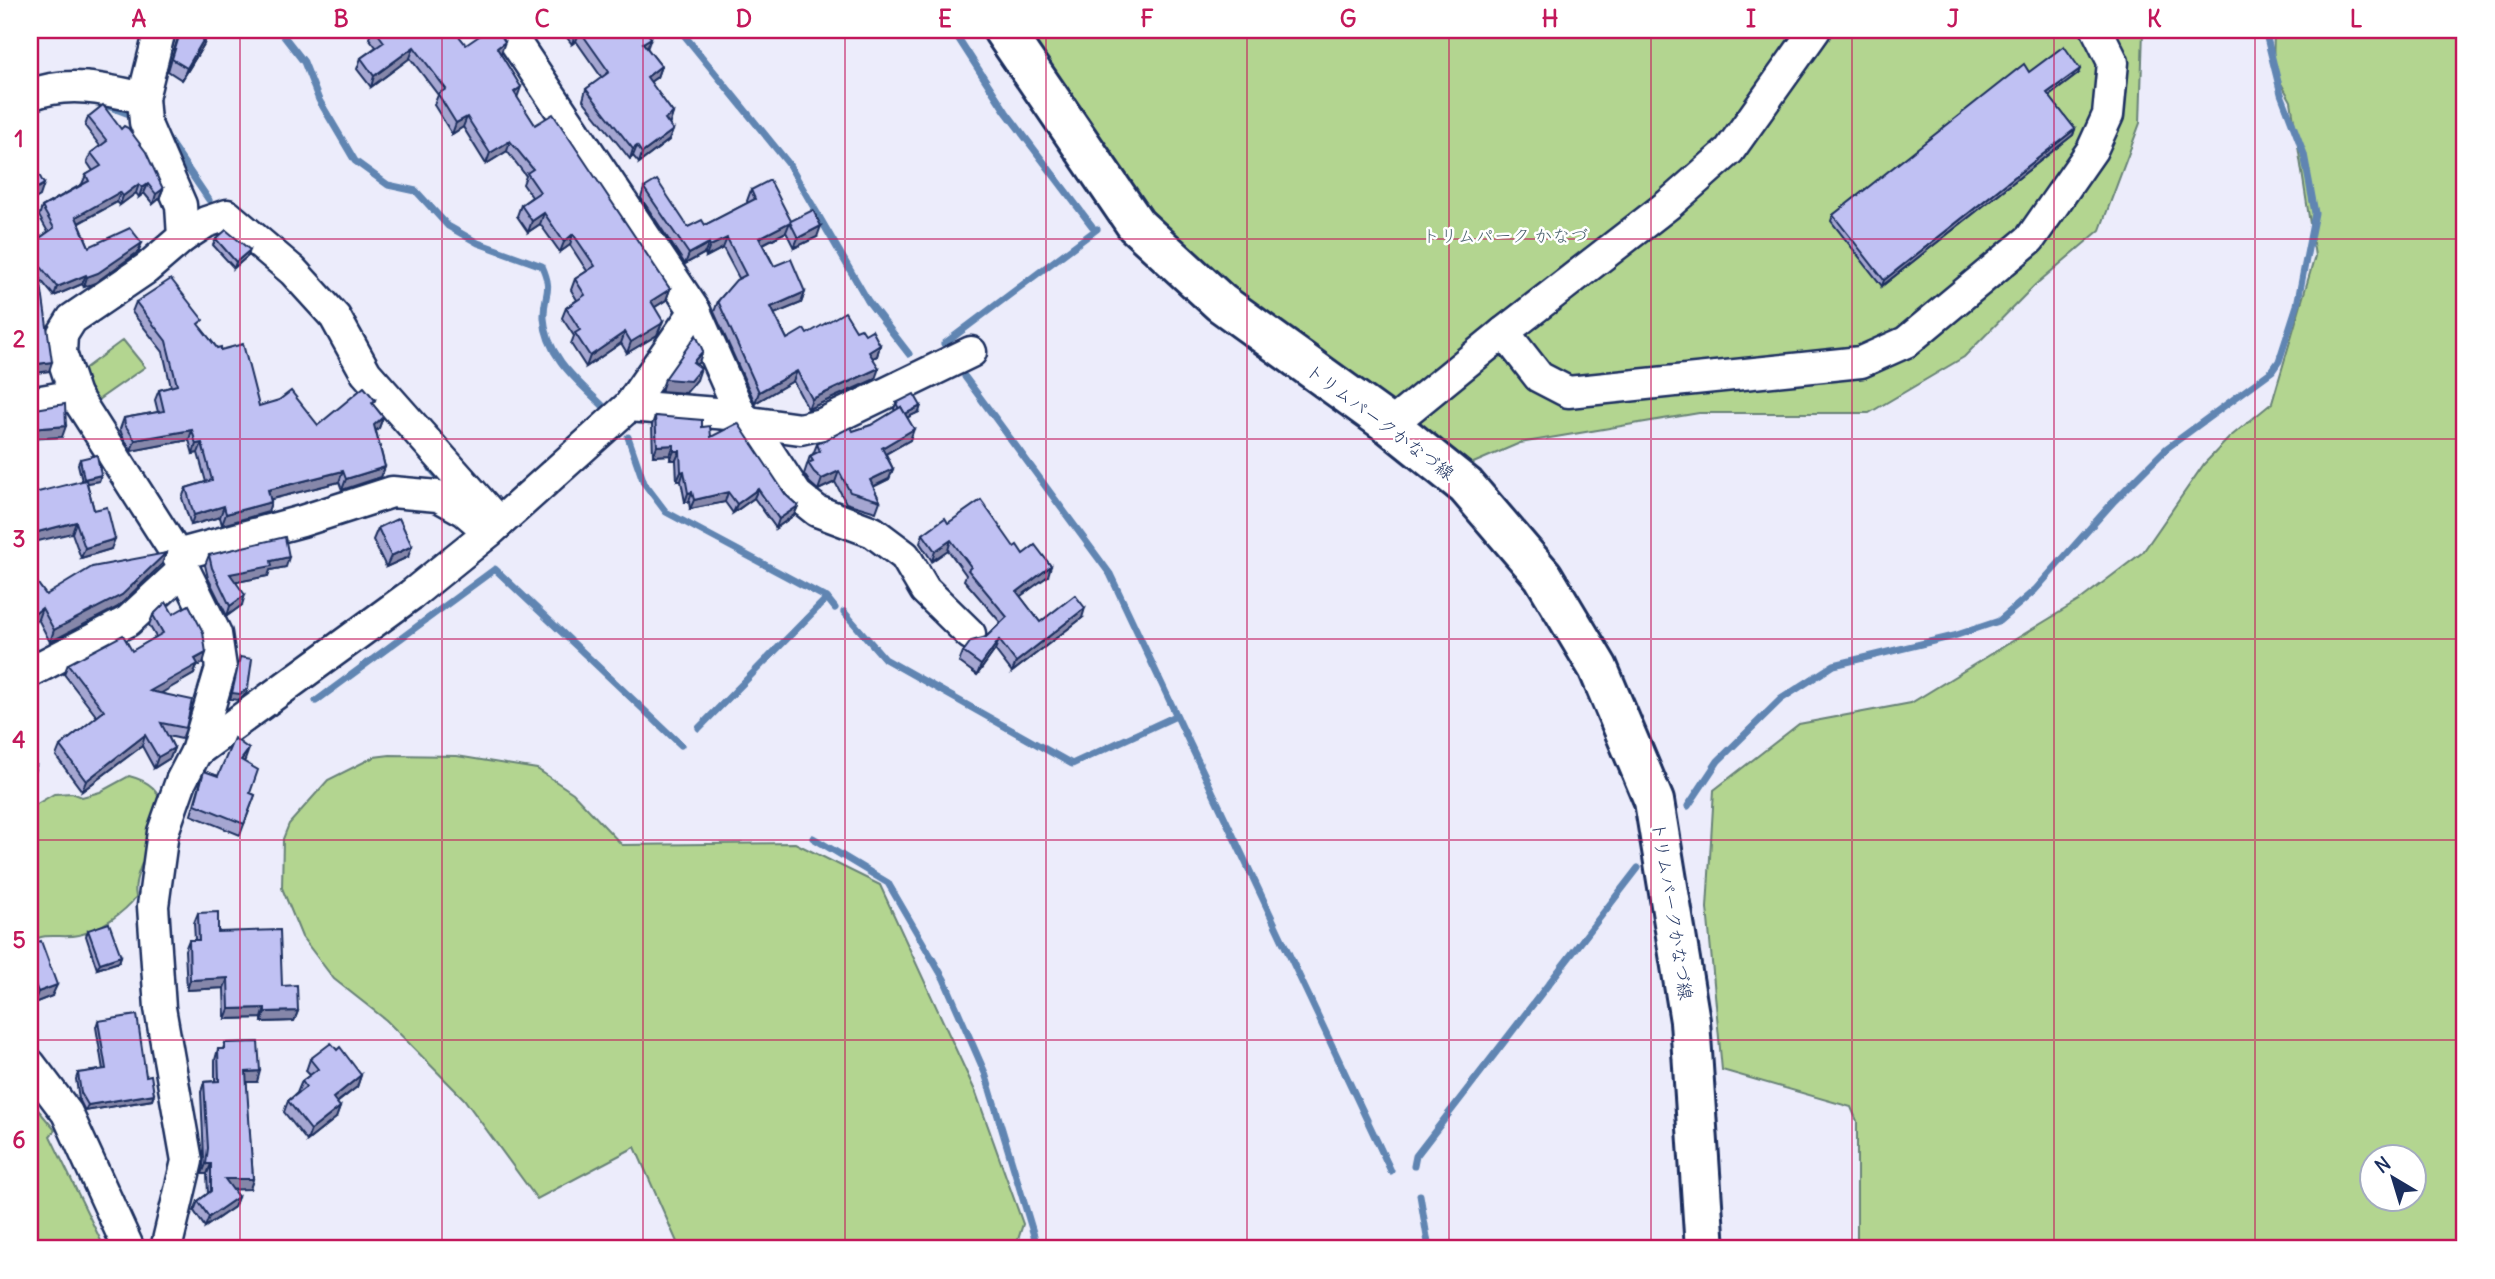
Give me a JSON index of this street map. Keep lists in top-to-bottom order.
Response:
{
  "streets": {
    "main road": ["トリムパークかなづ線"]
  },
  "parks": ["トリムパーク かなづ"],
  "north": "top left",
  "grid": {
    "columns": [
      "A",
      "B",
      "C",
      "D",
      "E",
      "F",
      "G",
      "H",
      "I",
      "J",
      "K",
      "L"
    ],
    "rows": [
      "1",
      "2",
      "3",
      "4",
      "5",
      "6"
    ]
  }
}
